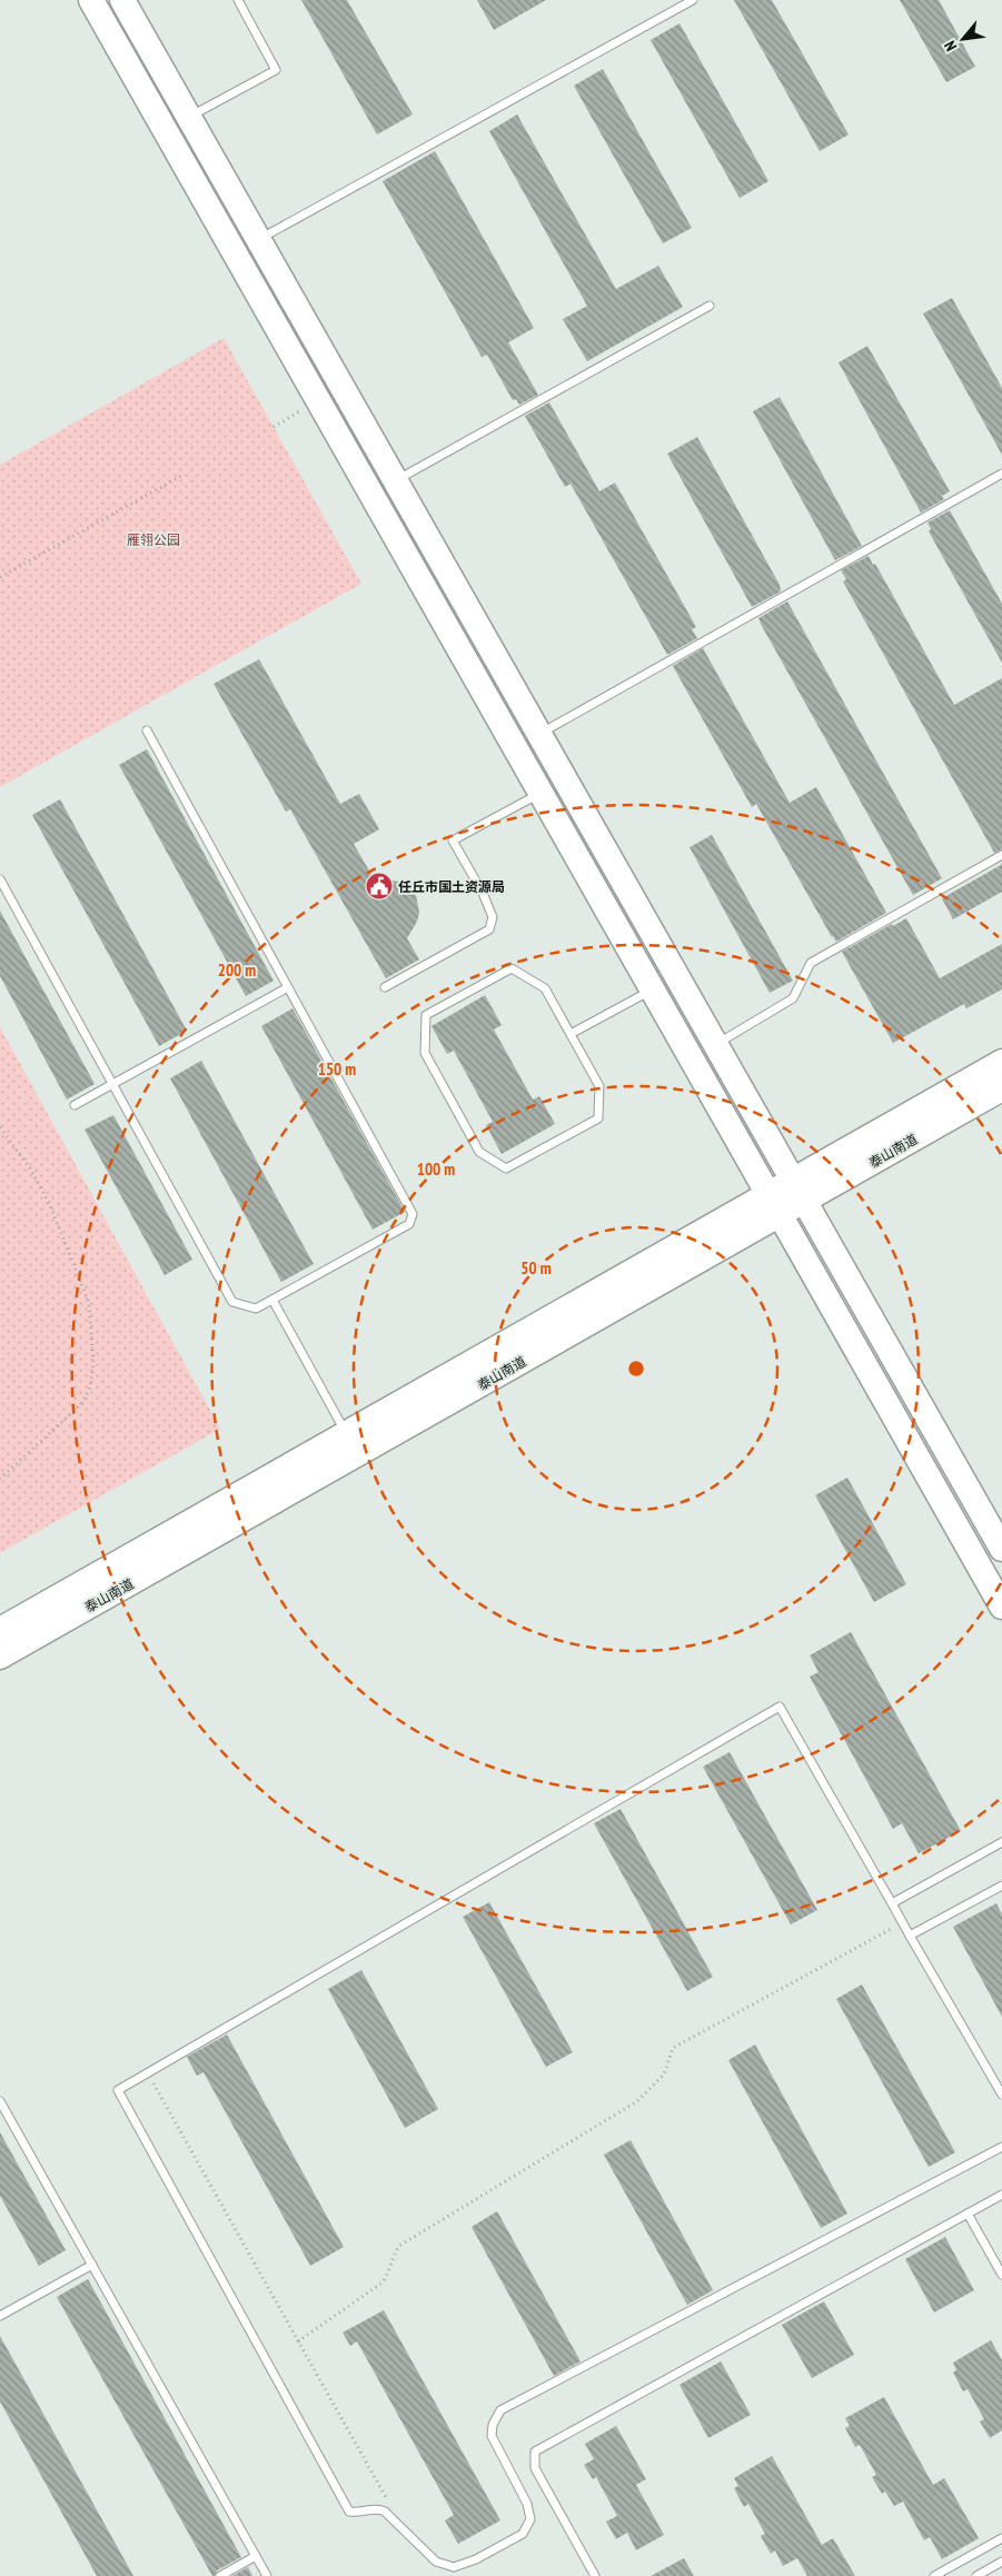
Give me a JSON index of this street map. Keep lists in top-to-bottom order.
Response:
{
  "streets": {
    "main road": ["泰山南道"]
  },
  "parks": ["雁翎公园"],
  "places": {
    "public building": ["任丘市国土资源局"]
  },
  "north": "bottom left",
  "rings": [
    "200 m",
    "150 m",
    "100 m",
    "50 m"
  ]
}
